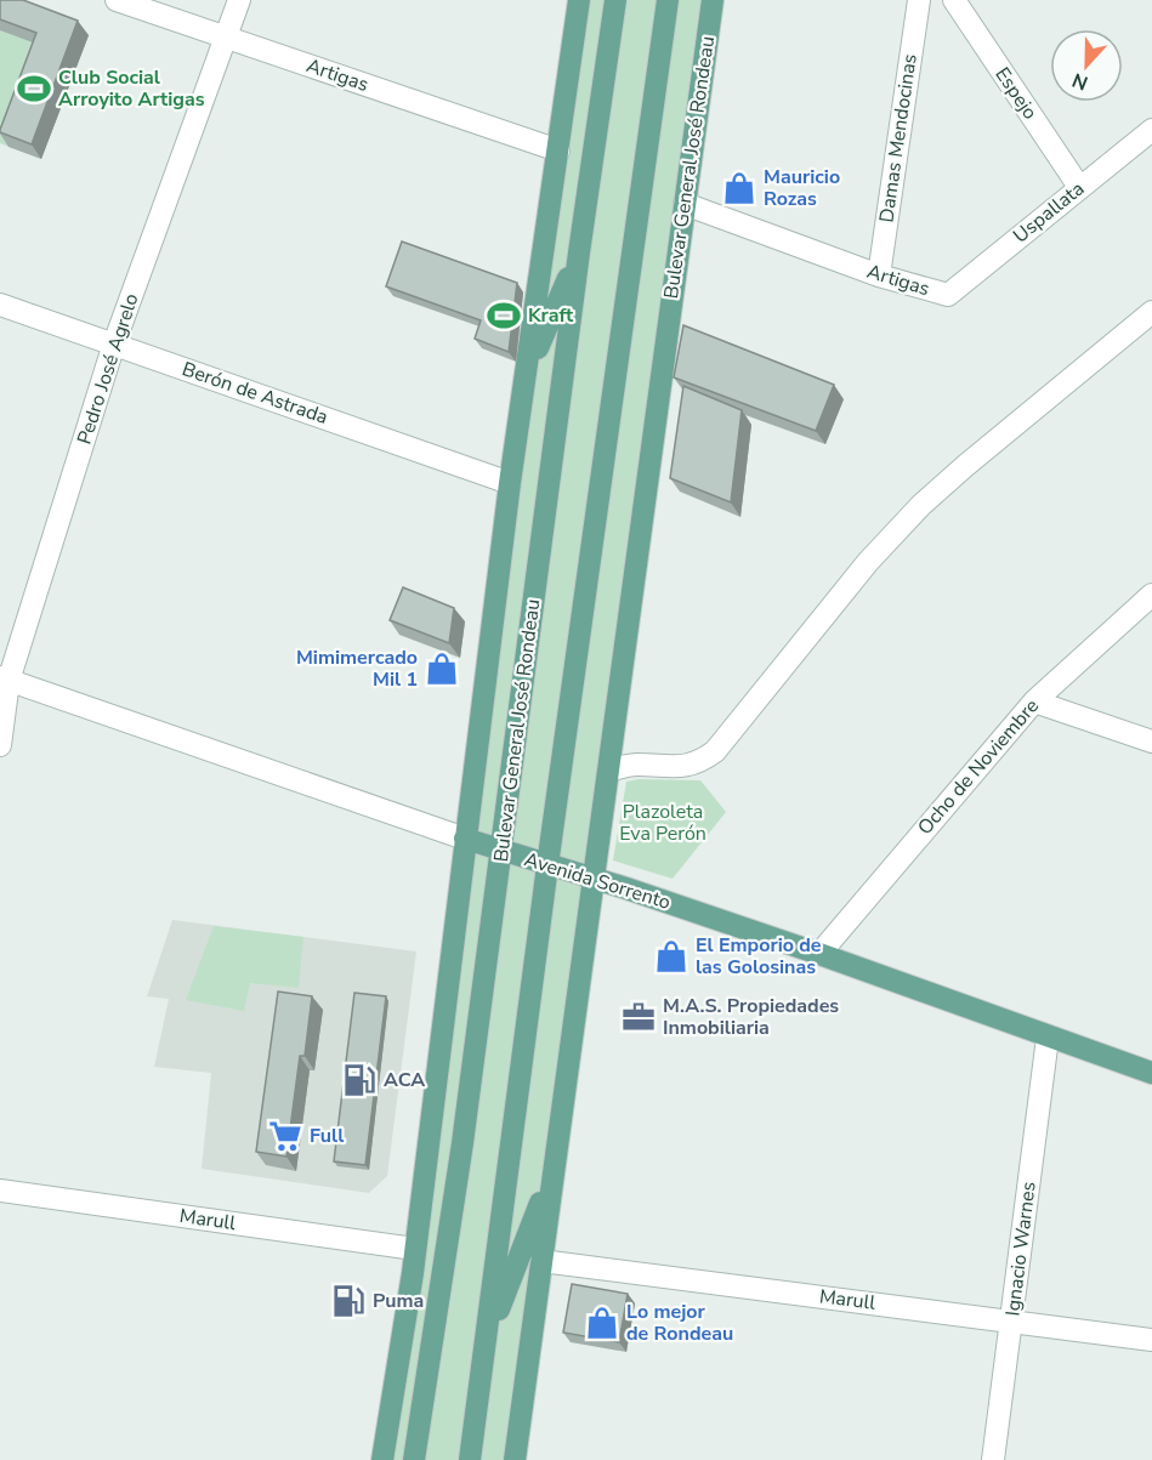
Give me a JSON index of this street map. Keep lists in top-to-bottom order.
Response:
{
  "streets": {
    "main road": ["Bulevar General José Rondeau", "Avenida Sorrento"],
    "street": [
      "Artigas",
      "Espejo",
      "Damas Mendocinas",
      "Uspallata",
      "Pedro José Agrelo",
      "Berón de Astrada",
      "Ocho de Noviembre",
      "Marull",
      "Ignacio Warnes"
    ]
  },
  "crossings": [
    ["Artigas", "Damas Mendocinas"],
    ["Artigas", "Bulevar General José Rondeau"],
    ["Artigas", "Uspallata"],
    ["Artigas", "Pedro José Agrelo"],
    ["Espejo", "Uspallata"],
    ["Bulevar General José Rondeau", "Berón de Astrada"],
    ["Bulevar General José Rondeau", "Avenida Sorrento"],
    ["Bulevar General José Rondeau", "Marull"],
    ["Pedro José Agrelo", "Berón de Astrada"],
    ["Pedro José Agrelo", "Avenida Sorrento"],
    ["Ocho de Noviembre", "Avenida Sorrento"],
    ["Avenida Sorrento", "Ignacio Warnes"],
    ["Marull", "Ignacio Warnes"]
  ],
  "parks": ["Plazoleta Eva Perón"],
  "places": {
    "sports": ["Club Social Arroyito Artigas", "Kraft"],
    "shop": [
      "Mauricio Rozas",
      "Mimimercado Mil 1",
      "El Emporio de las Golosinas",
      "Lo mejor de Rondeau"
    ],
    "office": ["M.A.S. Propiedades Inmobiliaria"],
    "fuel station": ["ACA", "Puma"],
    "supermarket": ["Full"]
  },
  "north": "bottom"
}
